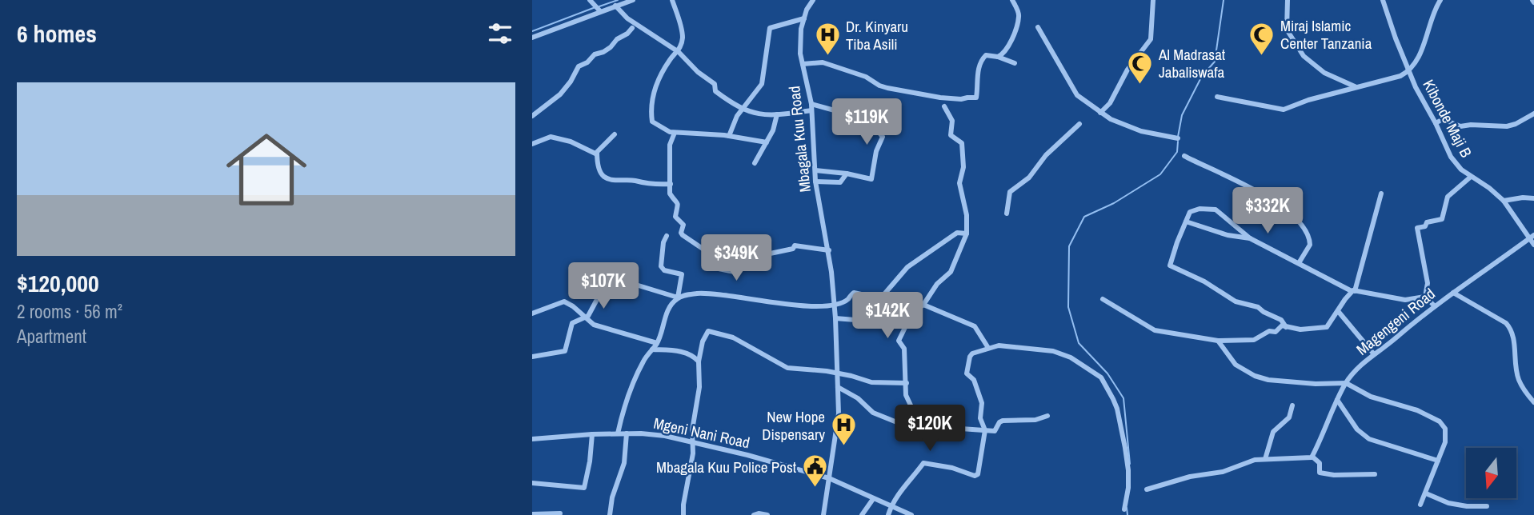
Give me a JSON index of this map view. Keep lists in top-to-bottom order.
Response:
{
  "streets": {
    "street": [
      "Kibonde Maji B",
      "Mbagala Kuu Road",
      "Magengeni Road",
      "Mgeni Nani Road"
    ]
  },
  "crossings": [
    ["Kibonde Maji B", "Magengeni Road"],
    ["Mbagala Kuu Road", "Mgeni Nani Road"]
  ],
  "places": {
    "mosque": ["Miraj Islamic Center Tanzania", "Al Madrasat Jabaliswafa"],
    "hospital": ["Dr. Kinyaru Tiba Asili", "New Hope Dispensary"],
    "public building": ["Mbagala Kuu Police Post"]
  },
  "north": "bottom",
  "page": {
    "heading": "6 homes",
    "list": [
      {
        "name": "$120,000",
        "note": "2 rooms · 56 m² · Apartment"
      }
    ],
    "price": [
      "$119K",
      "$332K",
      "$349K",
      "$107K",
      "$142K",
      "$120K"
    ]
  }
}
